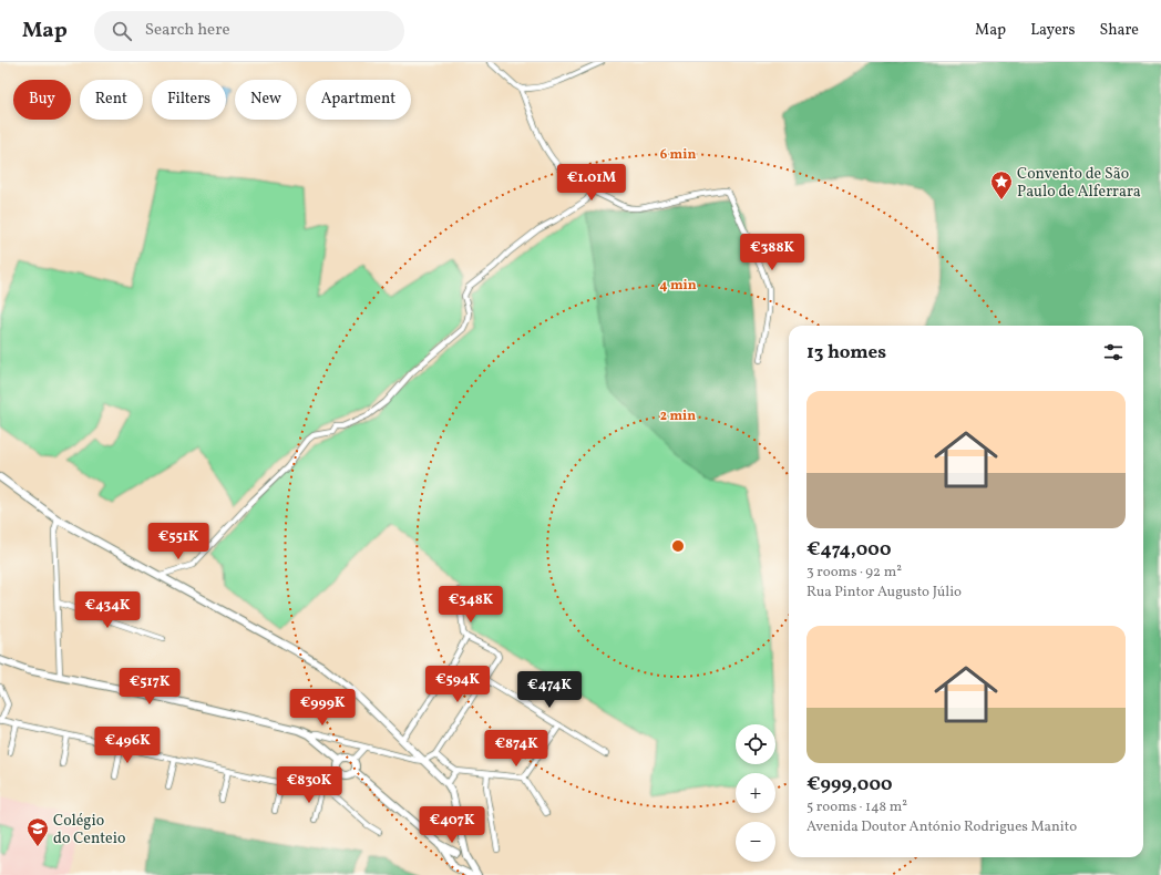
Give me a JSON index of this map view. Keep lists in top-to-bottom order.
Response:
{
  "places": {
    "place": ["Convento de São Paulo de Alferrara"],
    "school or university": ["Colégio do Centeio"]
  },
  "page": {
    "header": "Map",
    "search": "Search here",
    "nav": ["Map", "Layers", "Share"],
    "chip": [
      "Buy",
      "Rent",
      "Filters",
      "New",
      "Apartment"
    ],
    "price": [
      "€1.01M",
      "€388K",
      "€551K",
      "€348K",
      "€434K",
      "€594K",
      "€517K",
      "€474K",
      "€999K",
      "€496K",
      "€874K",
      "€830K",
      "€407K"
    ],
    "heading": "13 homes",
    "list": [
      {
        "name": "€474,000",
        "note": "3 rooms · 92 m² · Rua Pintor Augusto Júlio"
      },
      {
        "name": "€999,000",
        "note": "5 rooms · 148 m² · Avenida Doutor António Rodrigues Manito"
      }
    ],
    "map_buttons": ["+", "−"]
  },
  "rings": ["6 min", "4 min", "2 min"]
}
